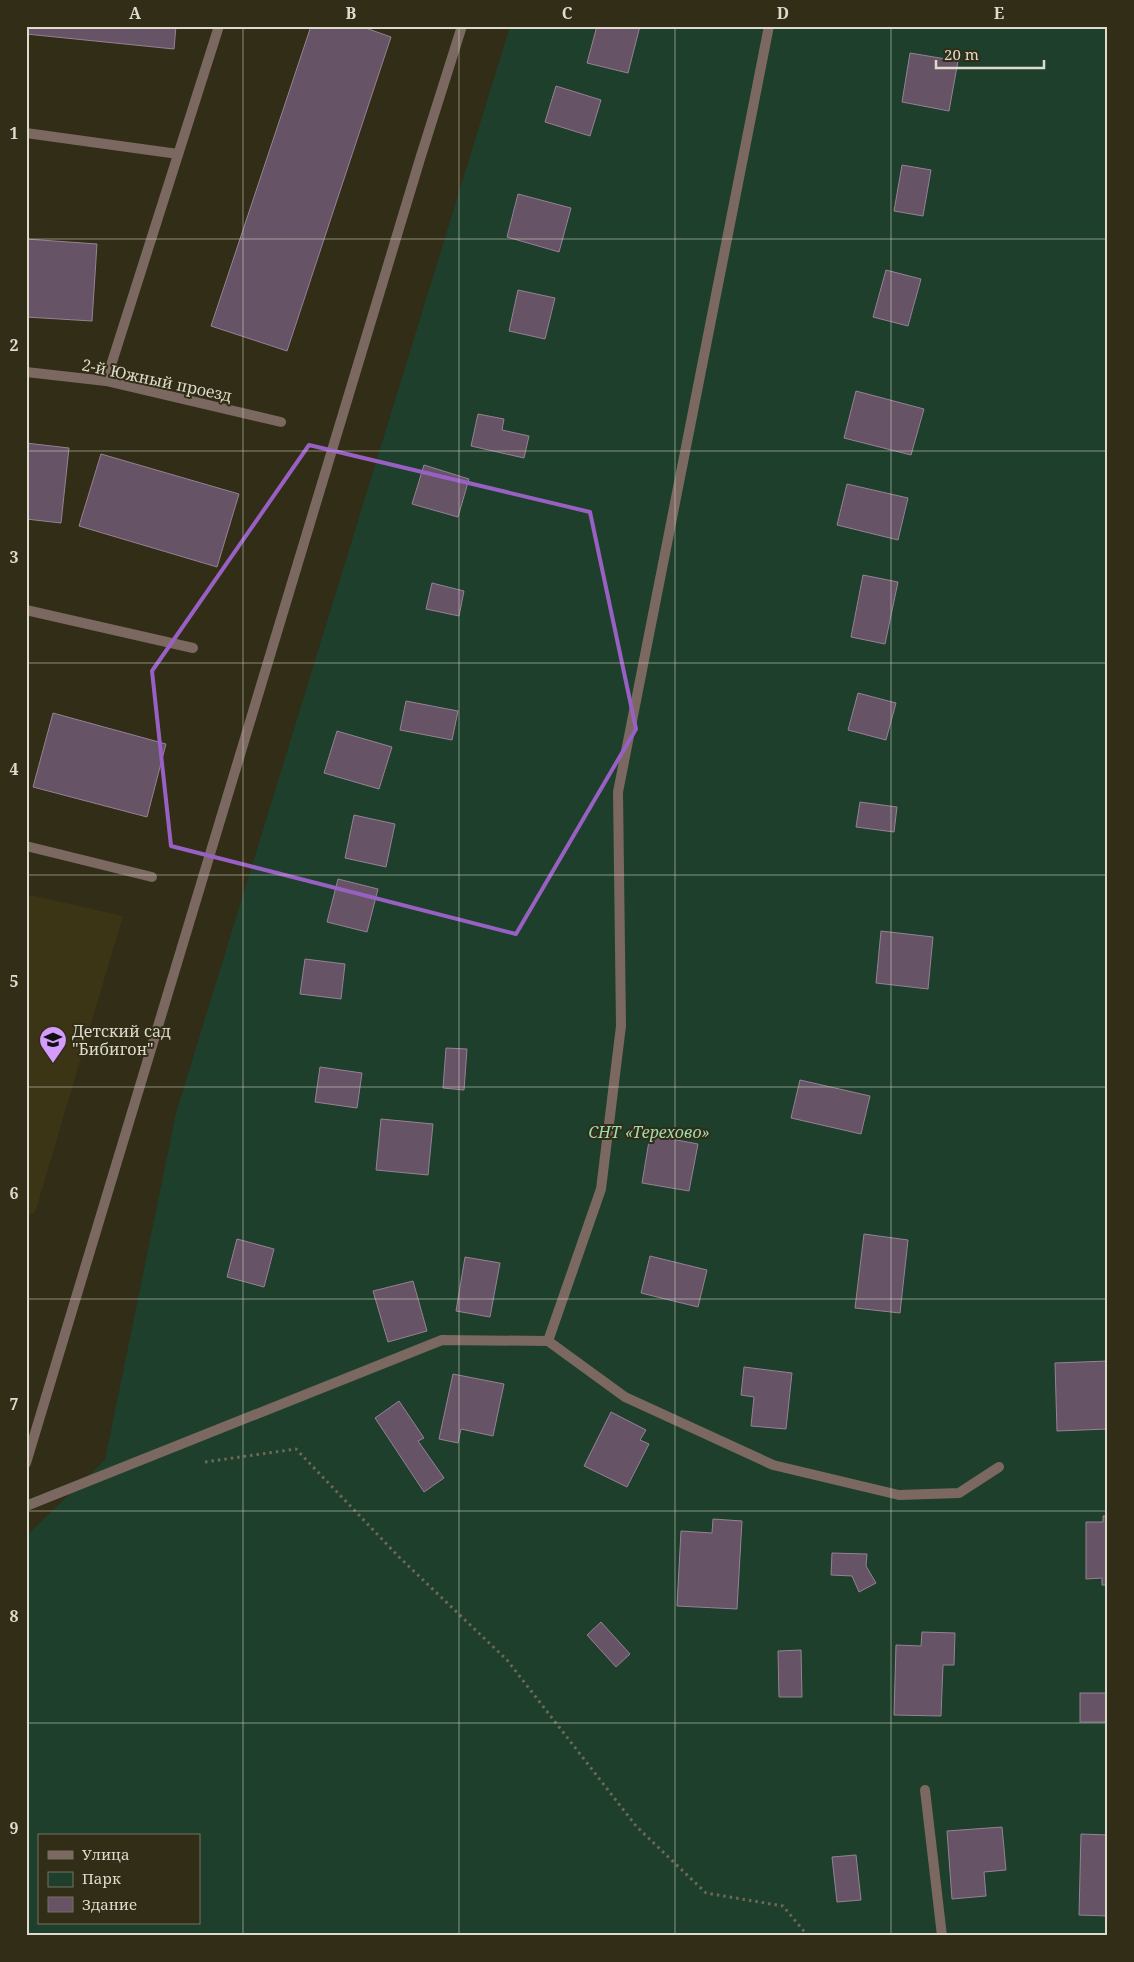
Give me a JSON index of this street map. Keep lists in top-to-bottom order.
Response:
{
  "streets": {
    "street": ["2-й Южный проезд"]
  },
  "parks": ["СНТ «Терехово»"],
  "places": {
    "school or university": ["Детский сад \"Бибигон\""]
  },
  "legend": ["Улица", "Парк", "Здание"],
  "scale_bar": "20 m",
  "grid": {
    "columns": [
      "A",
      "B",
      "C",
      "D",
      "E"
    ],
    "rows": [
      "1",
      "2",
      "3",
      "4",
      "5",
      "6",
      "7",
      "8",
      "9"
    ]
  }
}
